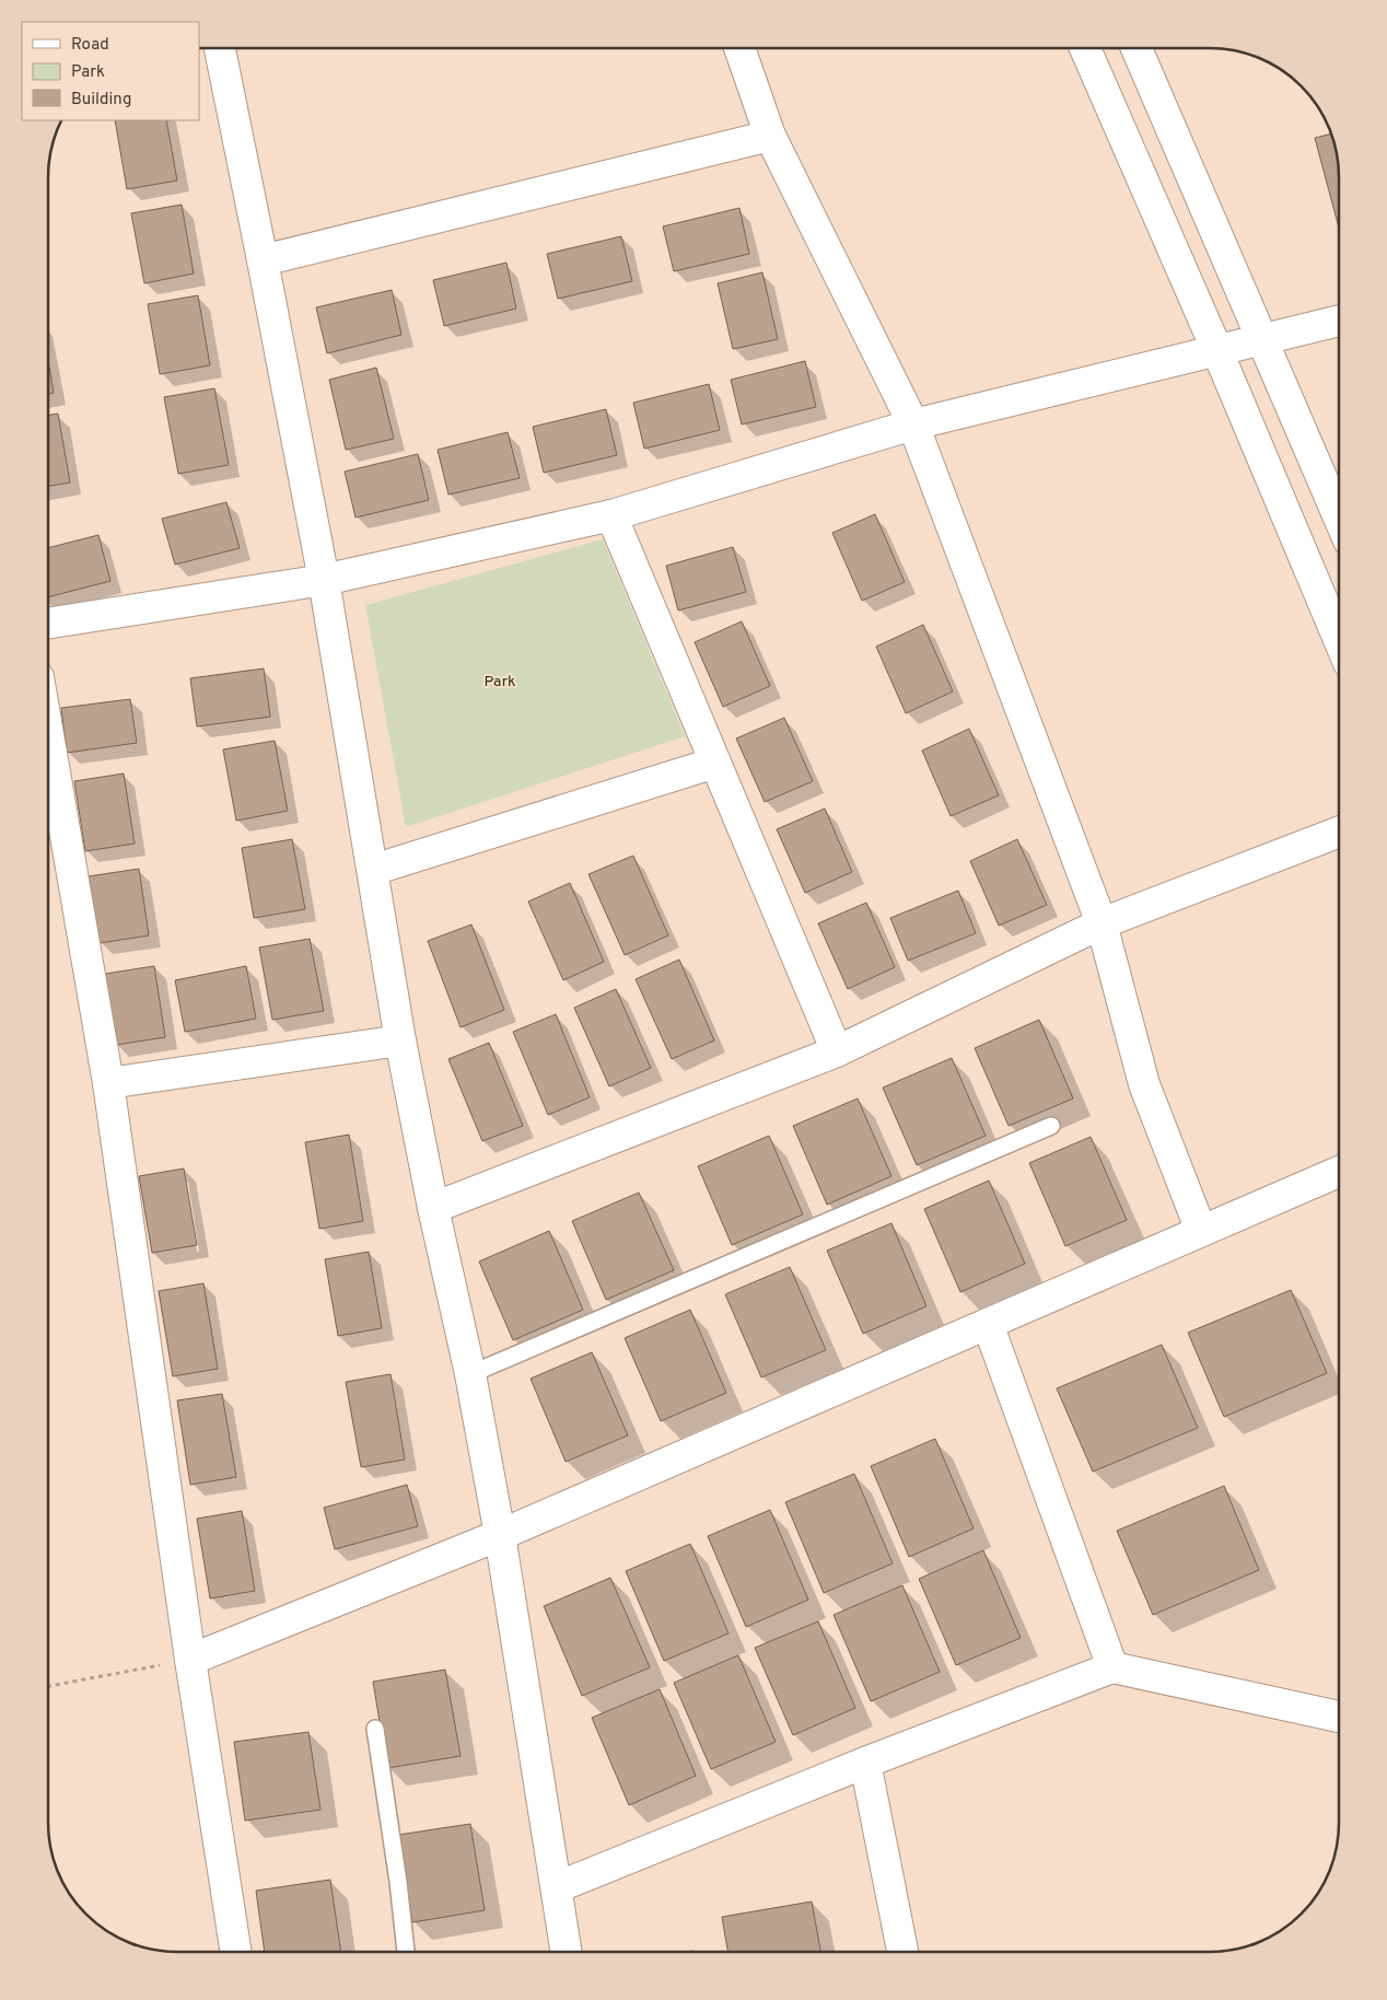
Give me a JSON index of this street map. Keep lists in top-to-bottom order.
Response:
{
  "parks": ["Park"],
  "legend": ["Road", "Park", "Building"]
}
